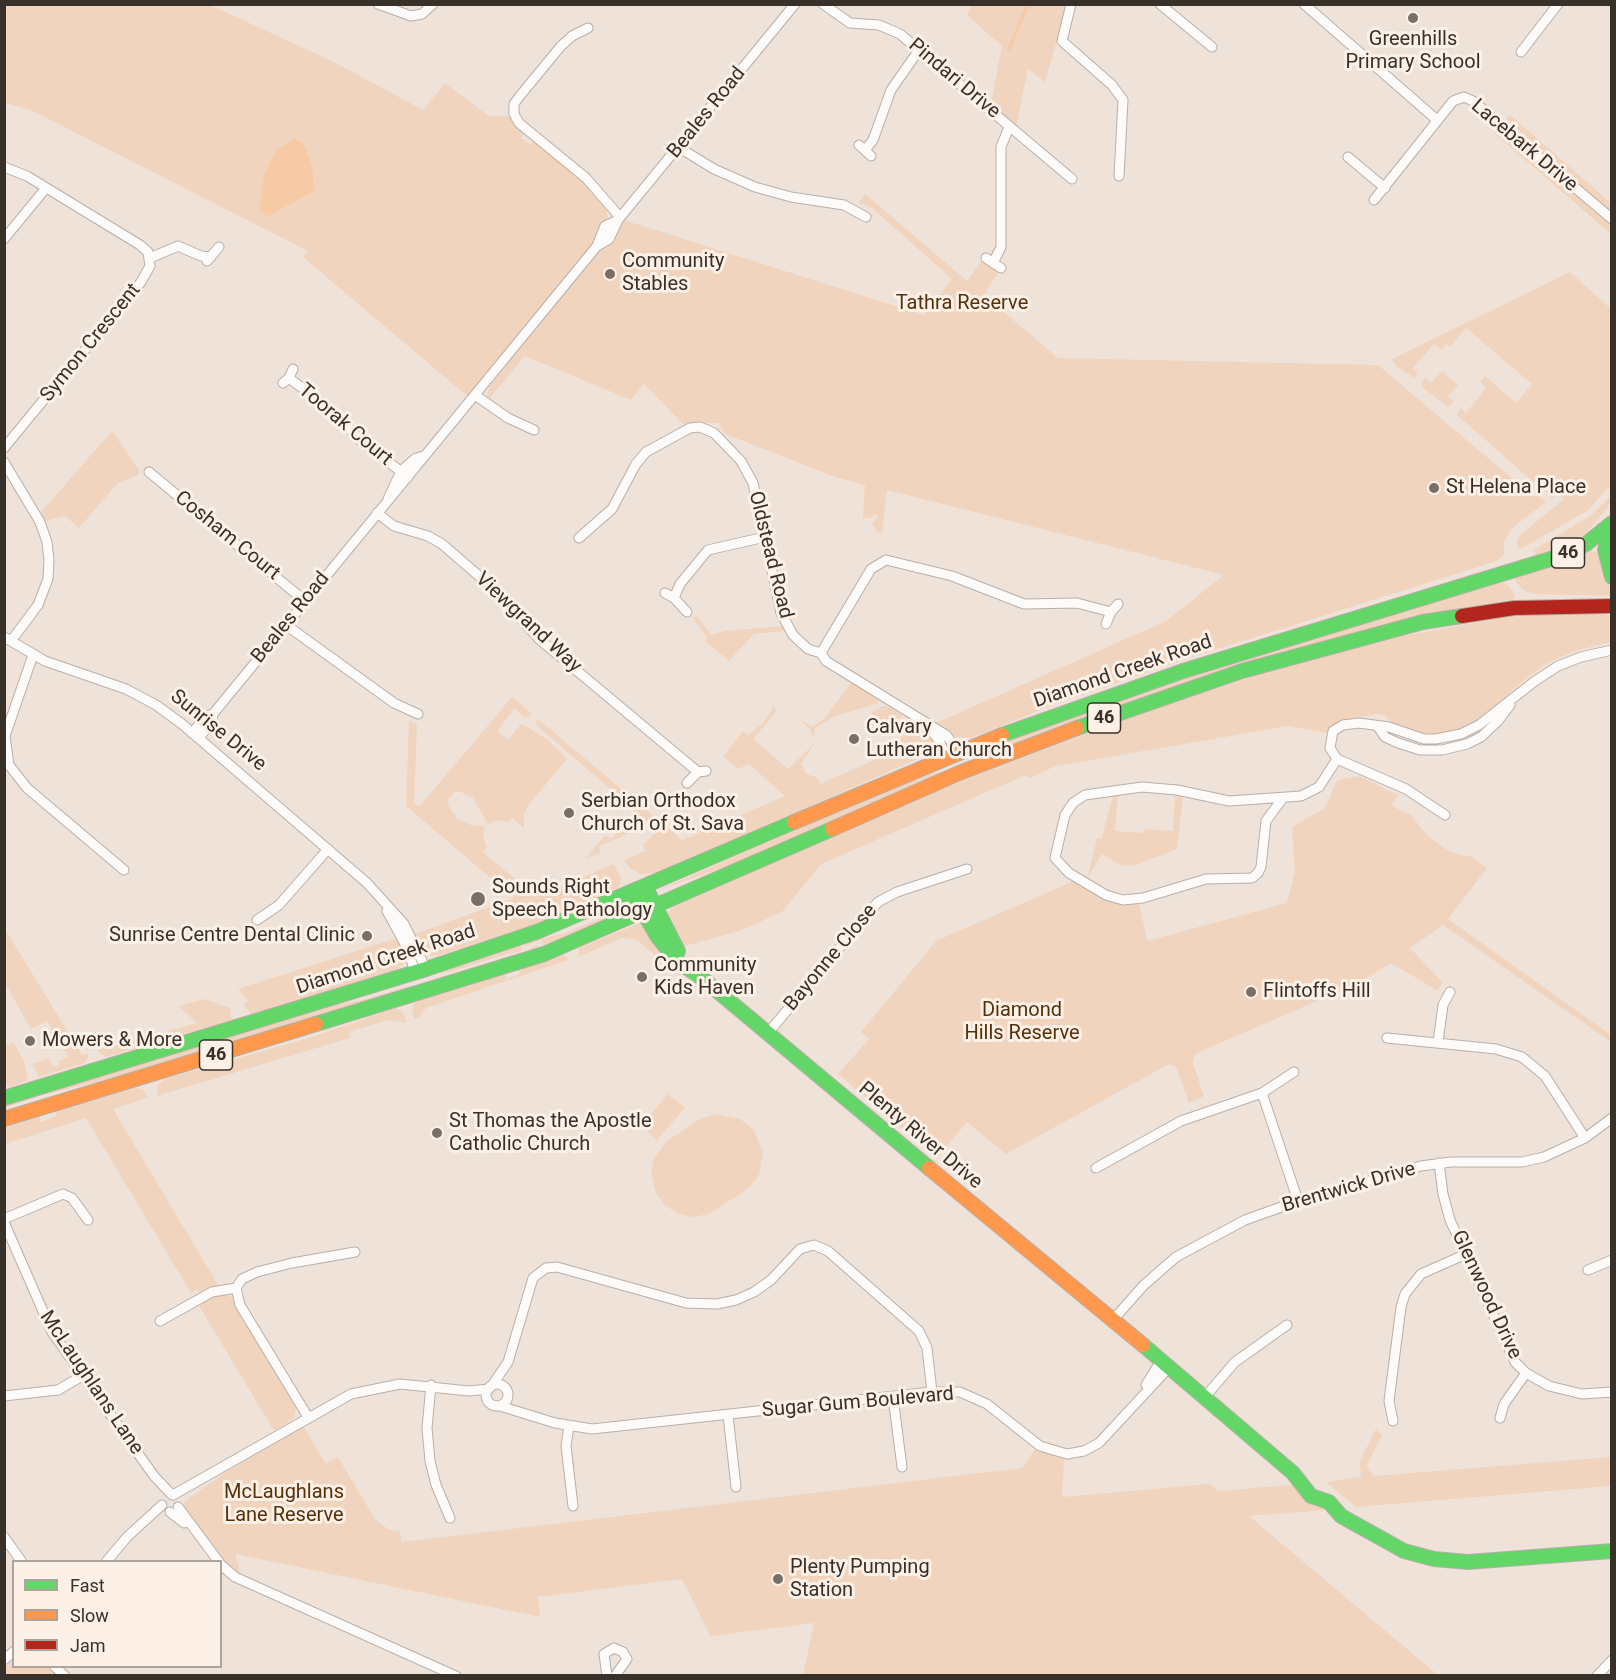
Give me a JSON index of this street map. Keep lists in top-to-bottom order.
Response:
{
  "streets": {
    "main road": [
      "46",
      "Diamond Creek Road",
      "Sunrise Drive",
      "Plenty River Drive"
    ],
    "street": [
      "Pindari Drive",
      "Beales Road",
      "Lacebark Drive",
      "Symon Crescent",
      "Toorak Court",
      "Cosham Court",
      "Oldstead Road",
      "Viewgrand Way",
      "Bayonne Close",
      "Brentwick Drive",
      "Glenwood Drive",
      "McLaughlans Lane",
      "Sugar Gum Boulevard"
    ]
  },
  "crossings": [
    ["Beales Road", "Toorak Court"],
    ["Beales Road", "Cosham Court"],
    ["Beales Road", "Viewgrand Way"],
    ["Beales Road", "Sunrise Drive"],
    ["46", "Diamond Creek Road"],
    ["Oldstead Road", "Diamond Creek Road"],
    ["Diamond Creek Road", "Sunrise Drive"],
    ["Diamond Creek Road", "Plenty River Drive"],
    ["Bayonne Close", "Plenty River Drive"],
    ["Plenty River Drive", "Brentwick Drive"],
    ["Plenty River Drive", "Sugar Gum Boulevard"],
    ["Brentwick Drive", "Glenwood Drive"],
    ["McLaughlans Lane", "Sugar Gum Boulevard"]
  ],
  "parks": ["Tathra Reserve", "Diamond Hills Reserve", "McLaughlans Lane Reserve"],
  "places": [
    "Greenhills Primary School",
    "Community Stables",
    "St Helena Place",
    "Calvary Lutheran Church",
    "Serbian Orthodox Church of St. Sava",
    "Sounds Right Speech Pathology",
    "Sunrise Centre Dental Clinic",
    "Community Kids Haven",
    "Flintoffs Hill",
    "Mowers & More",
    "St Thomas the Apostle Catholic Church",
    "Plenty Pumping Station"
  ],
  "legend": ["Fast", "Slow", "Jam"]
}
